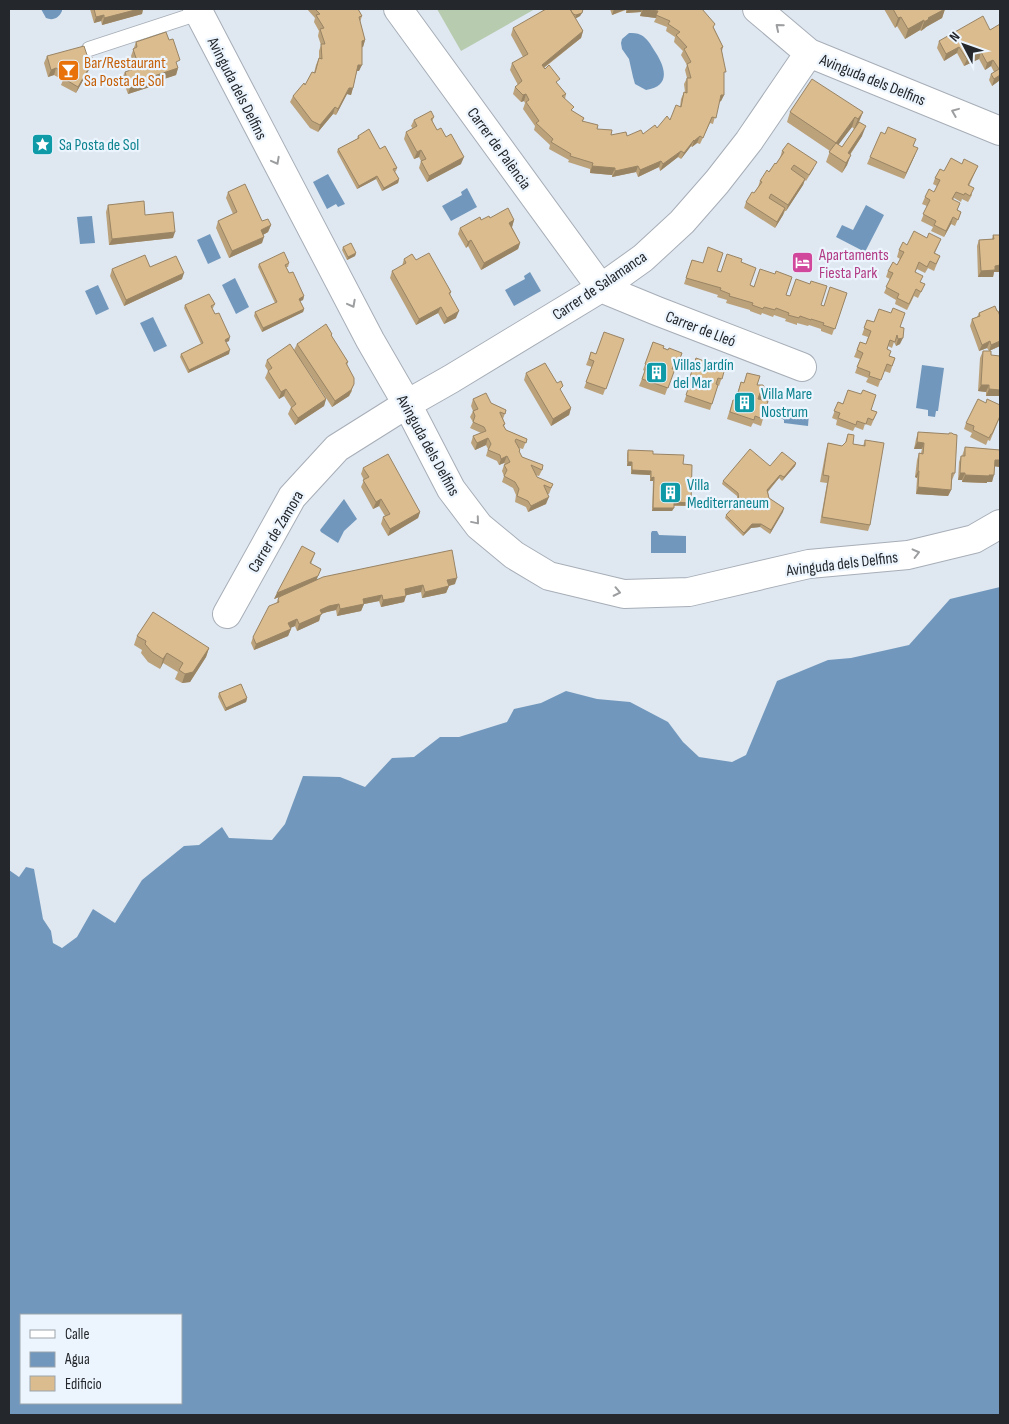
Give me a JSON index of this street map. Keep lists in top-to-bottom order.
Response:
{
  "streets": {
    "street": [
      "Avinguda dels Delfins",
      "Carrer de Palència",
      "Carrer de Salamanca",
      "Carrer de Lleó",
      "Carrer de Zamora"
    ]
  },
  "crossings": [
    ["Avinguda dels Delfins", "Carrer de Salamanca"],
    ["Avinguda dels Delfins", "Carrer de Zamora"],
    ["Carrer de Palència", "Carrer de Salamanca"],
    ["Carrer de Palència", "Carrer de Lleó"],
    ["Carrer de Salamanca", "Carrer de Lleó"],
    ["Carrer de Salamanca", "Carrer de Zamora"]
  ],
  "places": {
    "bar": ["Bar/Restaurant Sa Posta de Sol"],
    "place": ["Sa Posta de Sol"],
    "hotel": ["Apartaments Fiesta Park"],
    "building": ["Villas Jardín del Mar", "Villa Mare Nostrum", "Villa Mediterraneum"]
  },
  "legend": ["Calle", "Agua", "Edificio"],
  "north": "top left"
}
